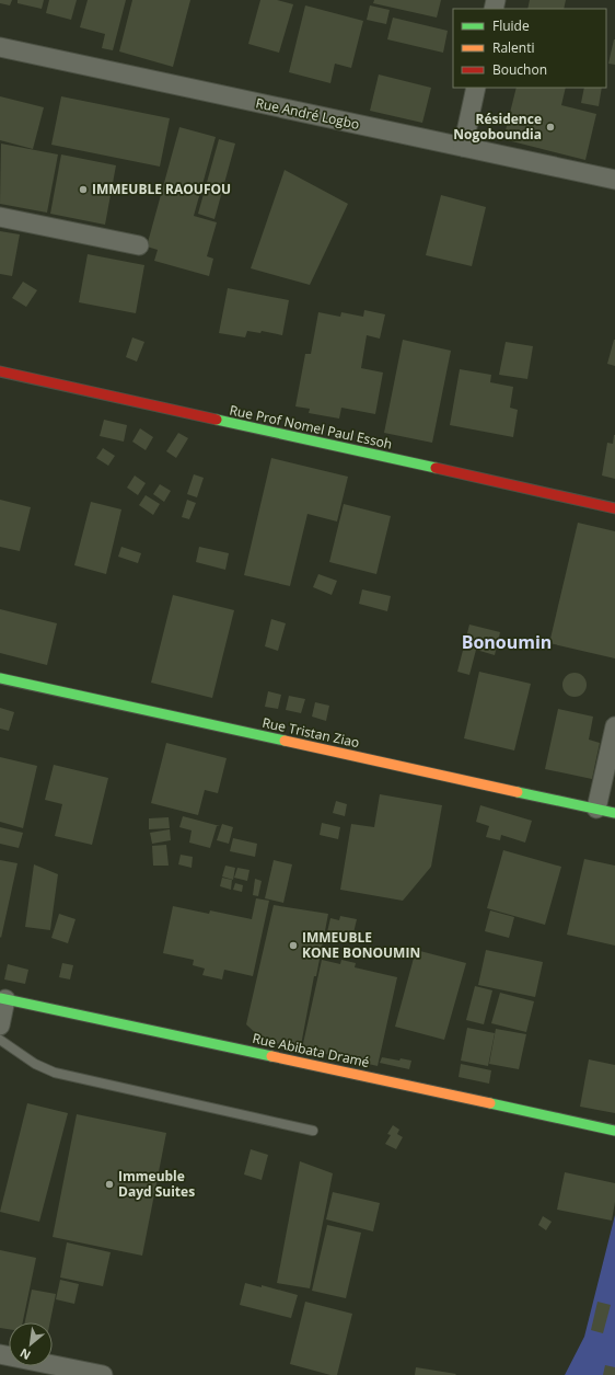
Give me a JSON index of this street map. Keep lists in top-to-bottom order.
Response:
{
  "streets": {
    "street": [
      "Rue André Logbo",
      "Rue Prof Nomel Paul Essoh",
      "Rue Tristan Ziao",
      "Rue Abibata Dramé"
    ]
  },
  "districts": ["Bonoumin"],
  "places": [
    "Résidence Nogoboundia",
    "IMMEUBLE RAOUFOU",
    "IMMEUBLE KONE BONOUMIN",
    "Immeuble Dayd Suites"
  ],
  "legend": ["Fluide", "Ralenti", "Bouchon"],
  "north": "bottom left"
}
